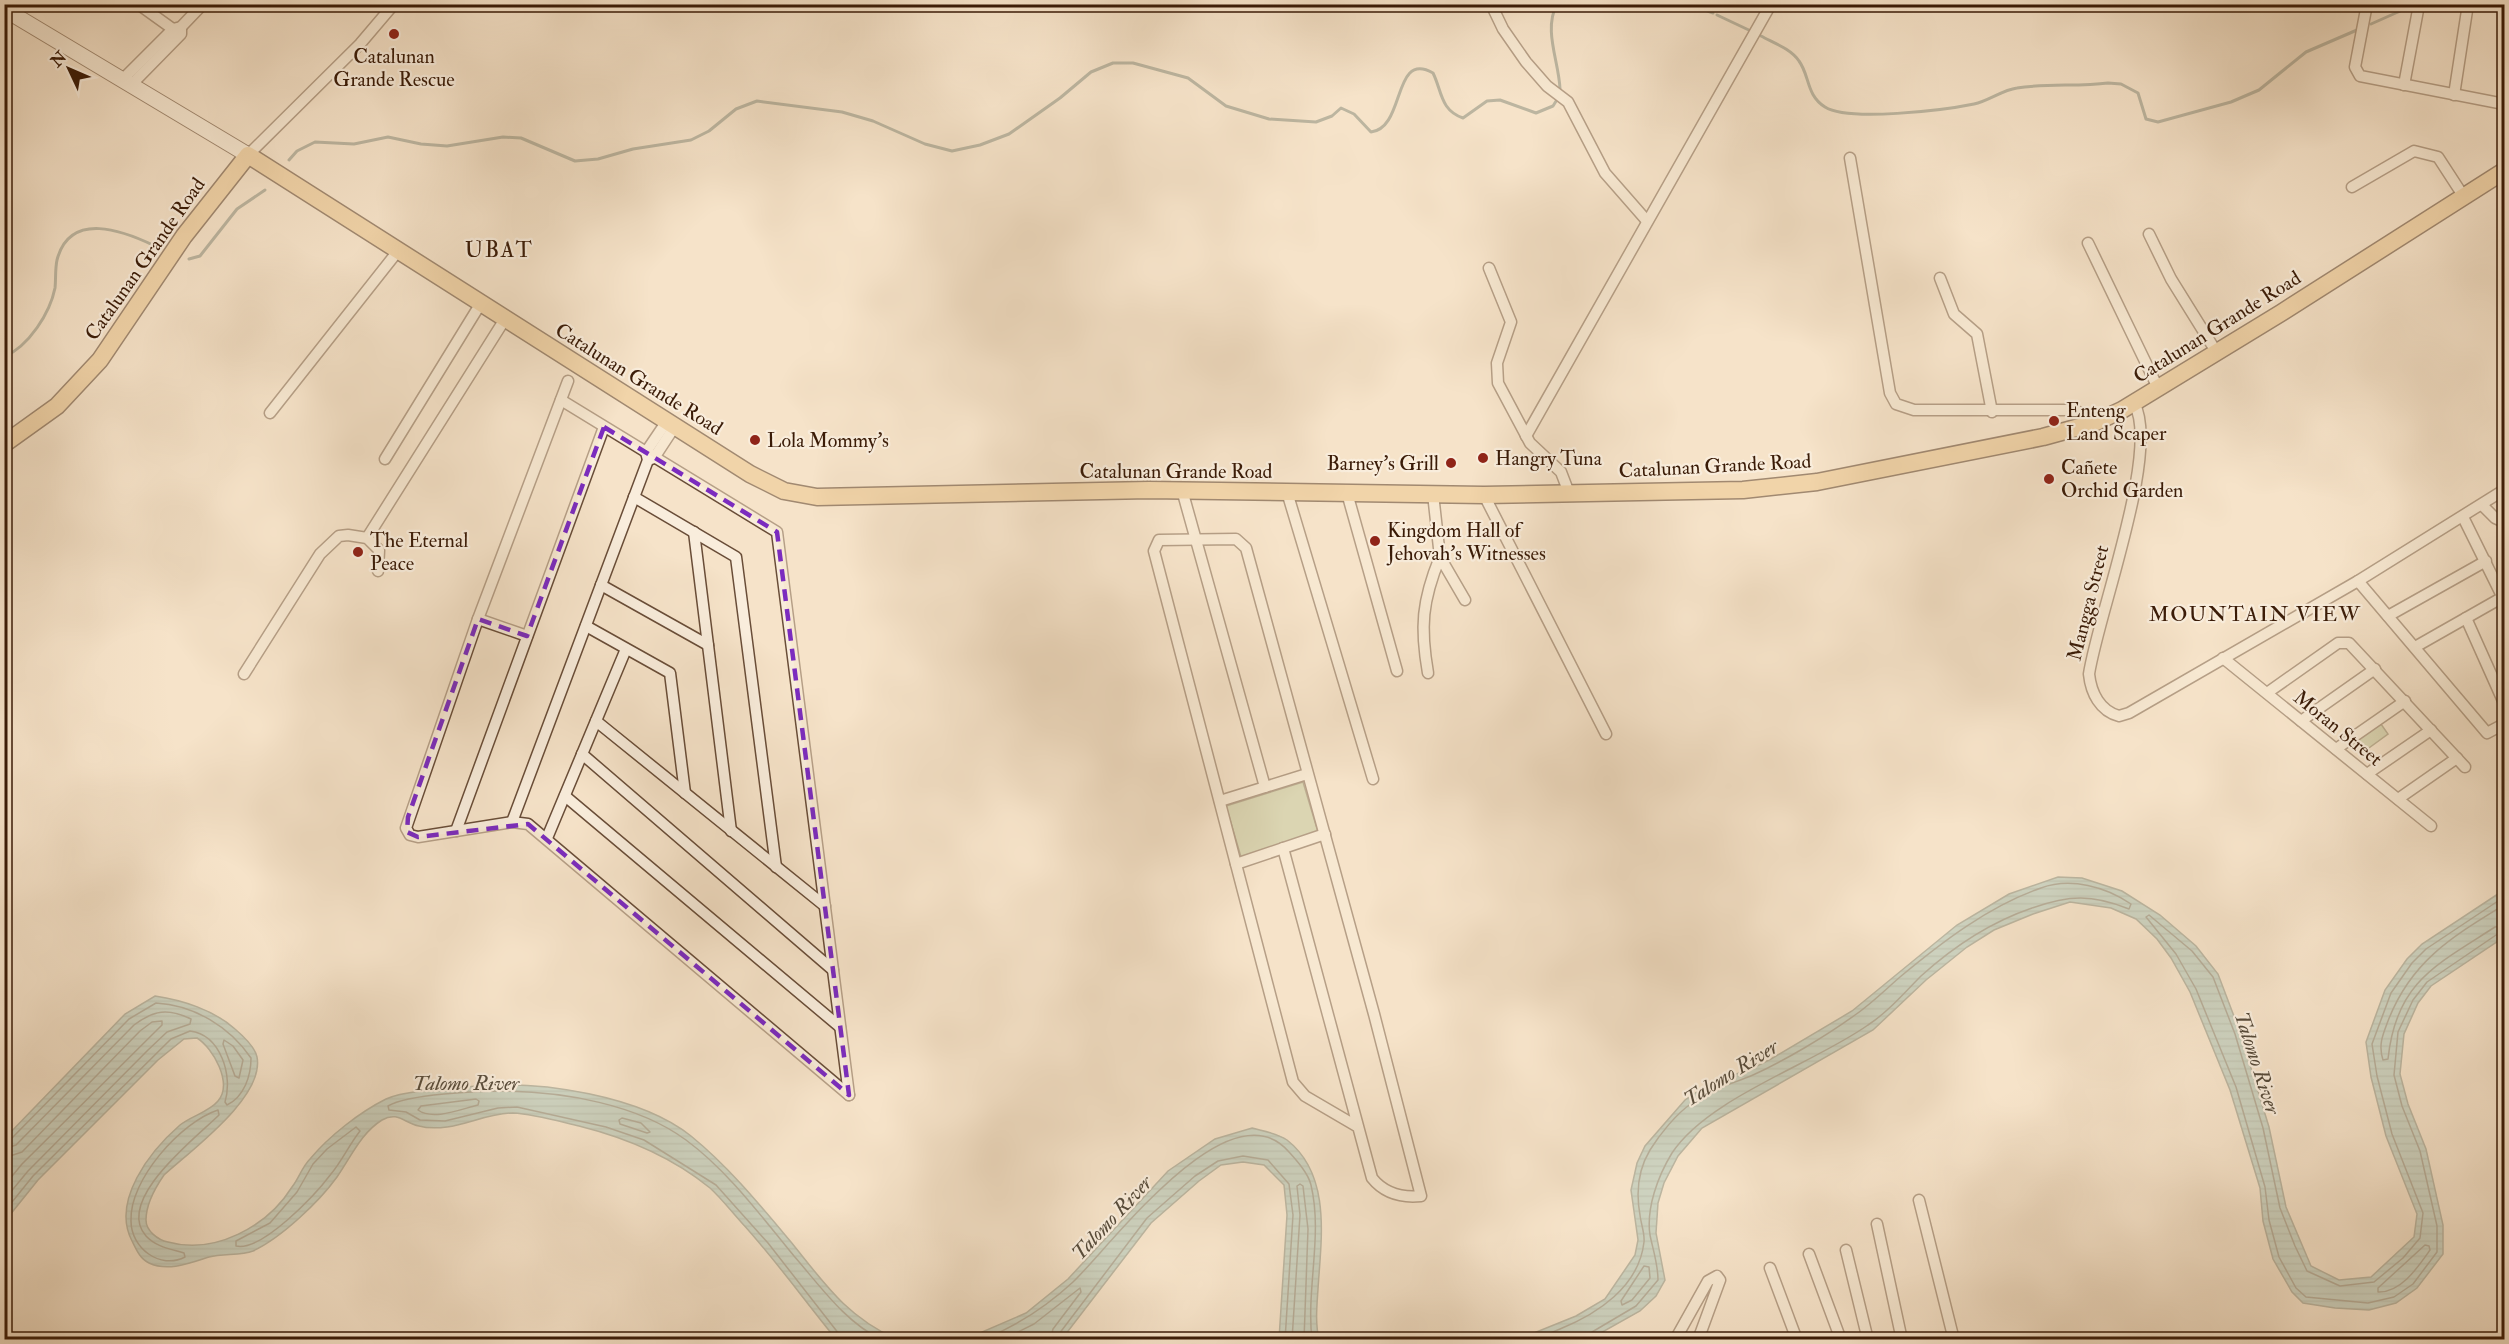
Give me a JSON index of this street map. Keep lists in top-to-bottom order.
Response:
{
  "streets": {
    "main road": ["Catalunan Grande Road"],
    "street": ["Mangga Street", "Moran Street"]
  },
  "crossings": [
    ["Catalunan Grande Road", "Mangga Street"],
    ["Mangga Street", "Moran Street"]
  ],
  "districts": ["UBAT", "MOUNTAIN VIEW"],
  "water": ["Talomo River"],
  "places": [
    "Catalunan Grande Rescue",
    "Enteng Land Scaper",
    "Lola Mommy's",
    "Hangry Tuna",
    "Barney's Grill",
    "Cañete Orchid Garden",
    "Kingdom Hall of Jehovah's Witnesses",
    "The Eternal Peace"
  ],
  "north": "top left"
}
